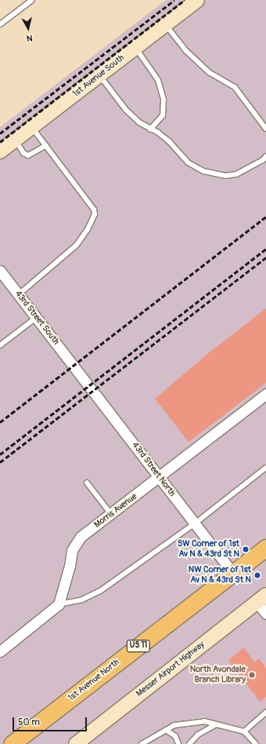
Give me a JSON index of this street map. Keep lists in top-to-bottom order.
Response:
{
  "streets": {
    "main road": ["US 11", "1st Avenue North"],
    "street": [
      "1st Avenue South",
      "43rd Street South",
      "43rd Street North",
      "Morris Avenue",
      "Messer Airport Highway"
    ]
  },
  "crossings": [
    ["43rd Street South", "43rd Street North"],
    ["43rd Street North", "Morris Avenue"],
    ["43rd Street North", "1st Avenue North"]
  ],
  "places": ["SW Corner of 1st Av N & 43rd St N", "NW Corner of 1st Av N & 43rd St N", "North Avondale Branch Library"],
  "scale_bar": "50 m",
  "north": "bottom"
}
